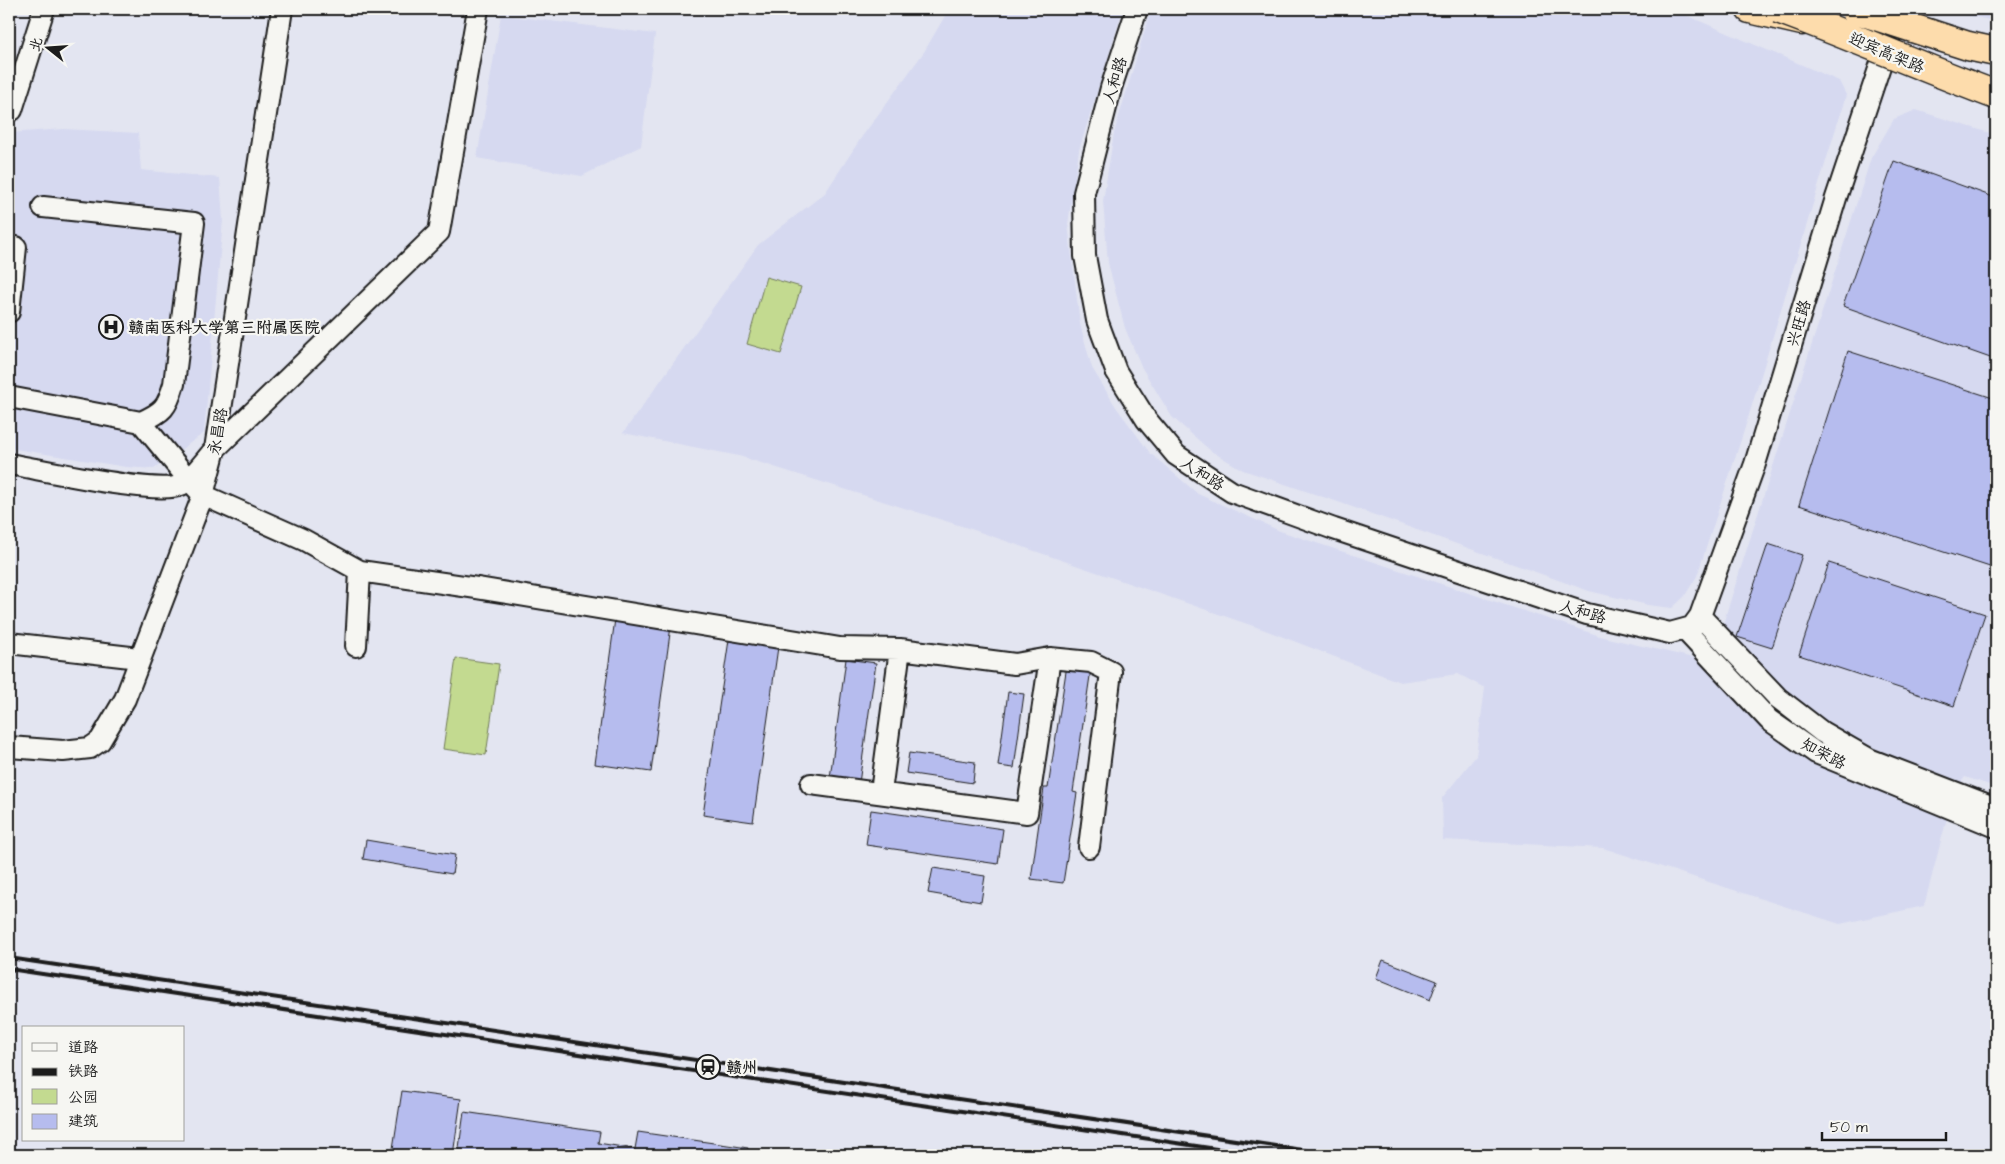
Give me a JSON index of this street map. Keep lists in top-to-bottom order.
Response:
{
  "streets": {
    "highway": ["迎宾高架路"],
    "street": [
      "人和路",
      "兴旺路",
      "永昌路",
      "知荣路"
    ]
  },
  "crossings": [
    ["人和路", "兴旺路"],
    ["人和路", "知荣路"],
    ["兴旺路", "知荣路"]
  ],
  "places": {
    "hospital": ["赣南医科大学第三附属医院"],
    "station": ["赣州"]
  },
  "legend": [
    "道路",
    "铁路",
    "公园",
    "建筑"
  ],
  "scale_bar": "50 m",
  "north": "left"
}
